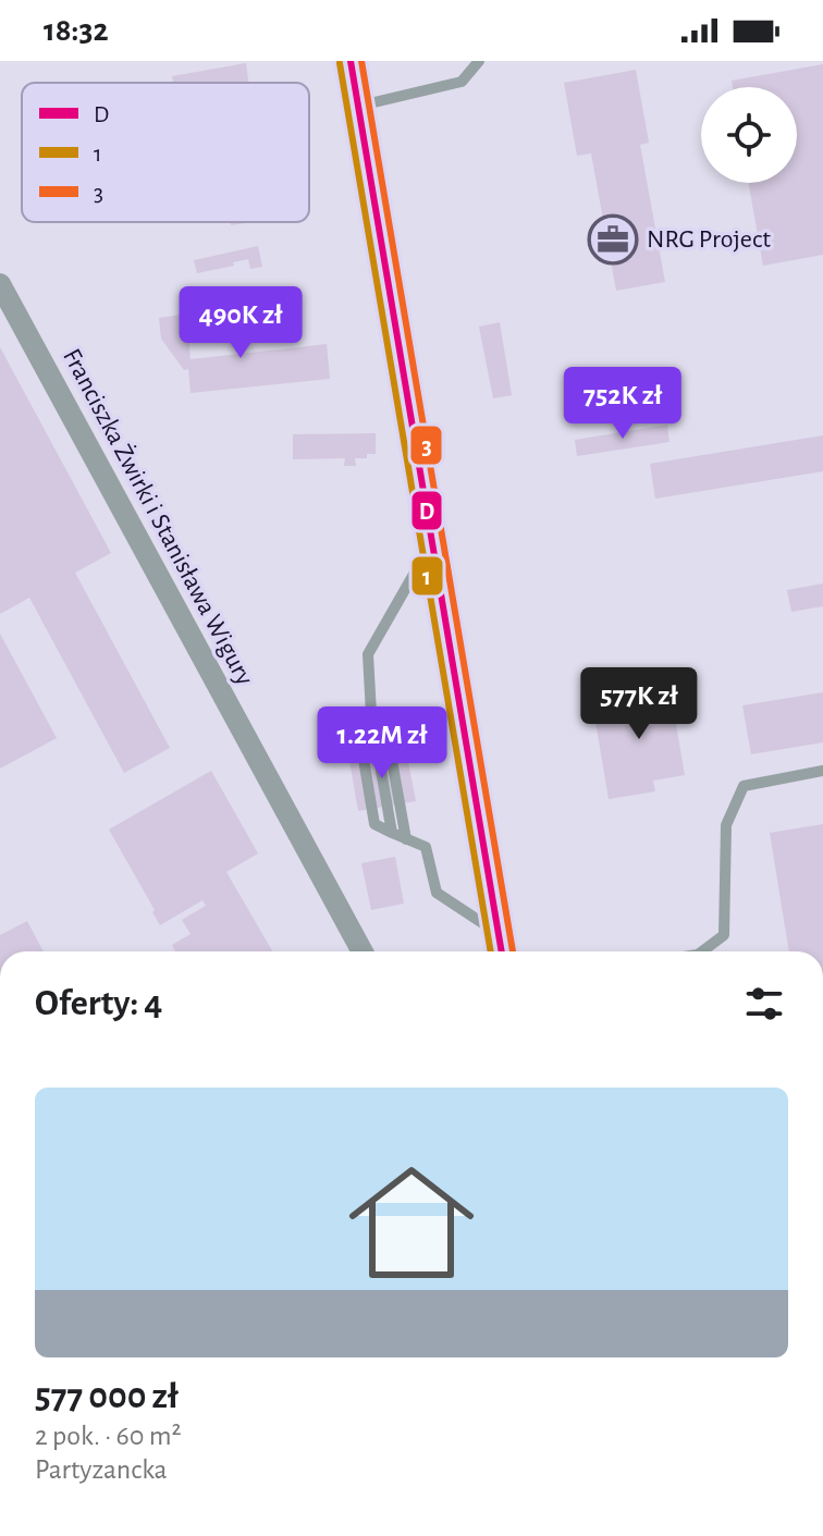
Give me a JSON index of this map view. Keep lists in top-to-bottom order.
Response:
{
  "streets": {
    "street": ["Franciszka Żwirki i Stanisława Wigury"]
  },
  "places": {
    "office": ["NRG Project"]
  },
  "lines": ["transit line D", "transit line 3", "transit line 1"],
  "legend": ["D", "1", "3"],
  "page": {
    "status": "18:32",
    "price": [
      "490K zł",
      "752K zł",
      "577K zł",
      "1.22M zł"
    ],
    "heading": "Oferty: 4",
    "list": [
      {
        "name": "577 000 zł",
        "note": "2 pok. · 60 m² · Partyzancka"
      }
    ]
  }
}
